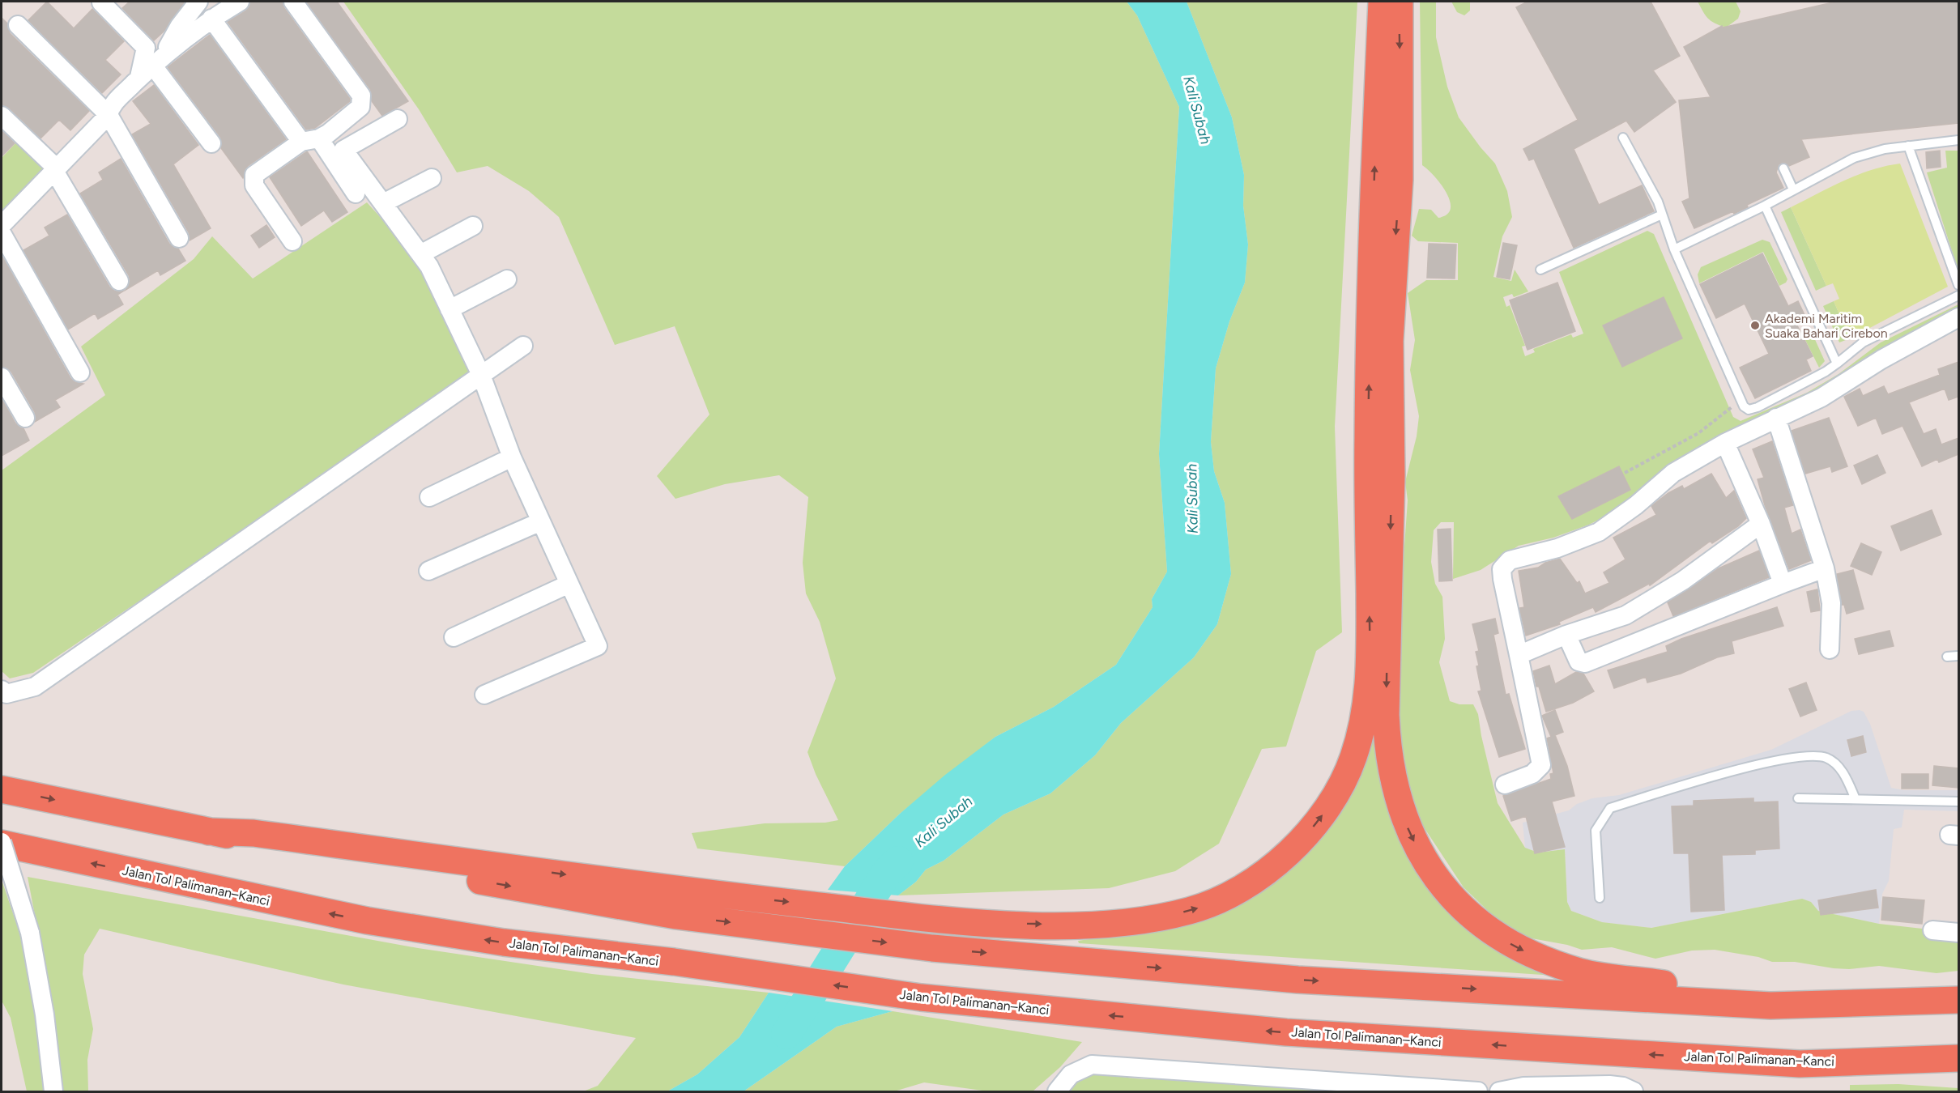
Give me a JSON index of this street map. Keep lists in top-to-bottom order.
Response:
{
  "streets": {
    "highway": ["Jalan Tol Palimanan–Kanci"]
  },
  "water": ["Kali Subah"],
  "places": ["Akademi Maritim Suaka Bahari Cirebon"]
}
